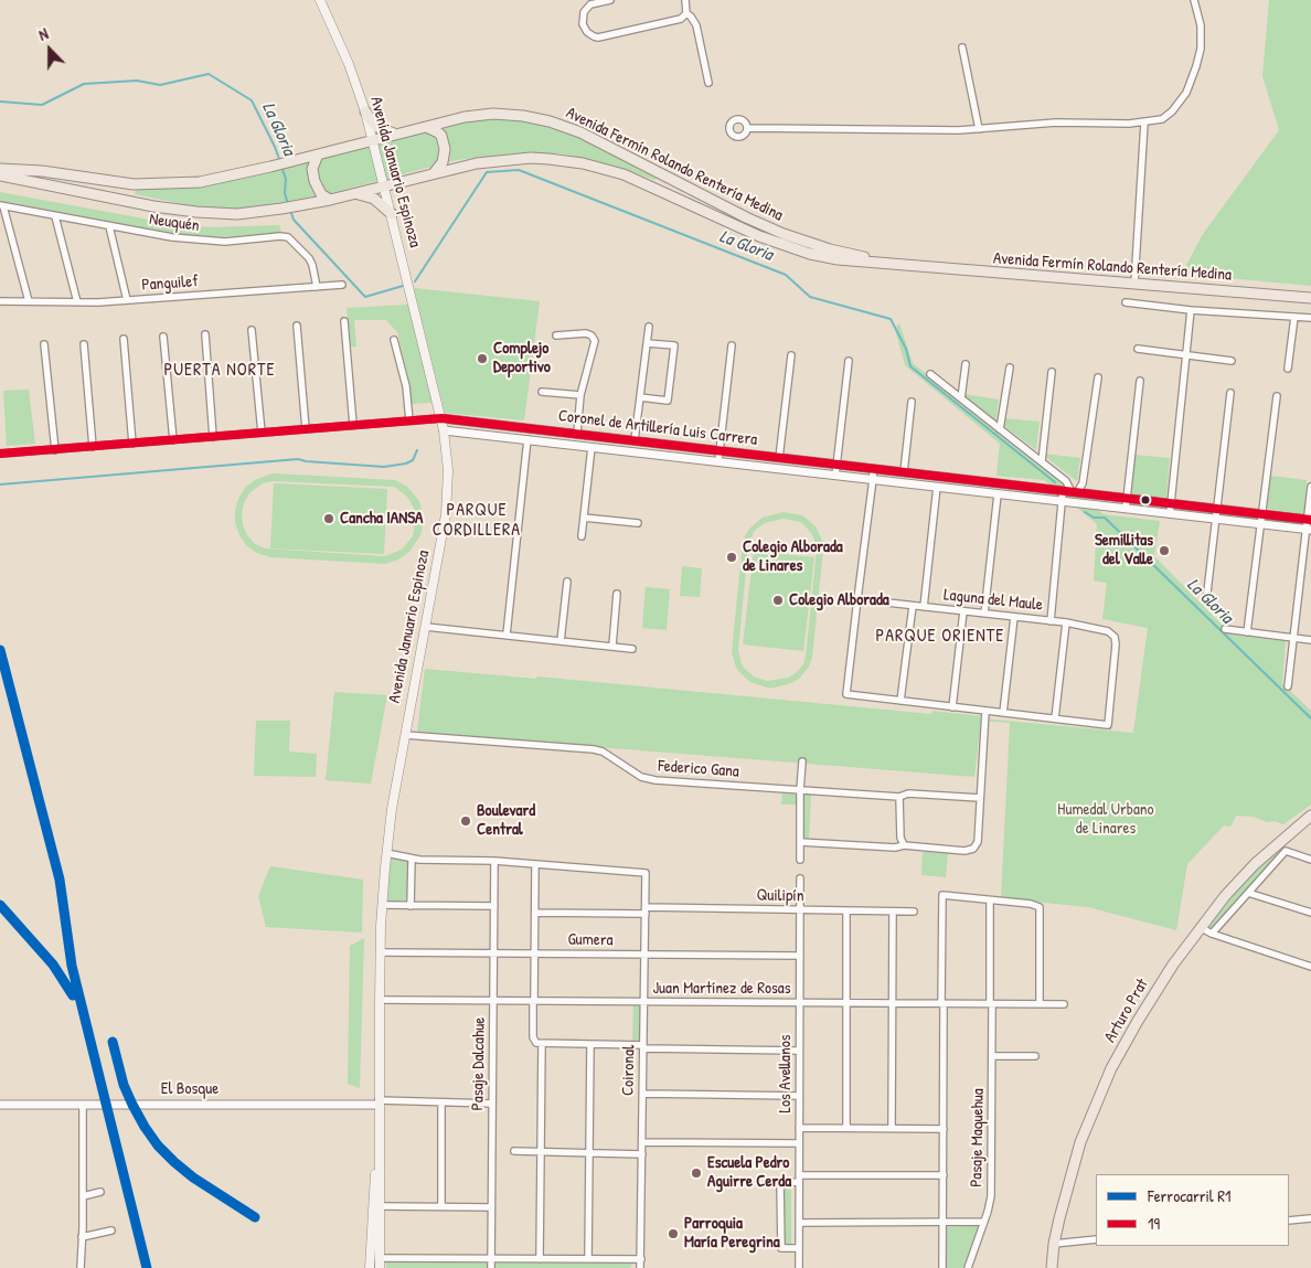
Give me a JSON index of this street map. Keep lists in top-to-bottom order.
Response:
{
  "streets": {
    "main road": ["Avenida Fermín Rolando Rentería Medina", "Avenida Januario Espinoza", "Arturo Prat"],
    "street": [
      "Neuquén",
      "Panguilef",
      "Coronel de Artillería Luis Carrera",
      "Laguna del Maule",
      "Federico Gana",
      "Quilipín",
      "Gumera",
      "Juan Martínez de Rosas",
      "Pasaje Dalcahue",
      "Coironal",
      "Los Avellanos",
      "El Bosque",
      "Pasaje Maquehua"
    ]
  },
  "crossings": [
    ["Avenida Fermín Rolando Rentería Medina", "Avenida Januario Espinoza"],
    ["Avenida Januario Espinoza", "Coronel de Artillería Luis Carrera"],
    ["Avenida Januario Espinoza", "Federico Gana"],
    ["Avenida Januario Espinoza", "Gumera"],
    ["Avenida Januario Espinoza", "Juan Martínez de Rosas"],
    ["Avenida Januario Espinoza", "El Bosque"],
    ["Neuquén", "Panguilef"],
    ["Quilipín", "Coironal"],
    ["Quilipín", "Los Avellanos"],
    ["Gumera", "Pasaje Dalcahue"],
    ["Gumera", "Coironal"],
    ["Gumera", "Los Avellanos"],
    ["Juan Martínez de Rosas", "Pasaje Dalcahue"],
    ["Juan Martínez de Rosas", "Coironal"],
    ["Juan Martínez de Rosas", "Los Avellanos"],
    ["Juan Martínez de Rosas", "Pasaje Maquehua"]
  ],
  "districts": ["PUERTA NORTE", "PARQUE CORDILLERA", "PARQUE ORIENTE"],
  "water": ["La Gloria"],
  "parks": ["Humedal Urbano de Linares"],
  "places": [
    "Complejo Deportivo",
    "Cancha IANSA",
    "Semillitas del Valle",
    "Colegio Alborada de Linares",
    "Colegio Alborada",
    "Boulevard Central",
    "Escuela Pedro Aguirre Cerda",
    "Parroquia María Peregrina"
  ],
  "lines": ["transit line 19", "rail line R1"],
  "legend": ["Ferrocarril R1", "19"],
  "north": "top"
}
